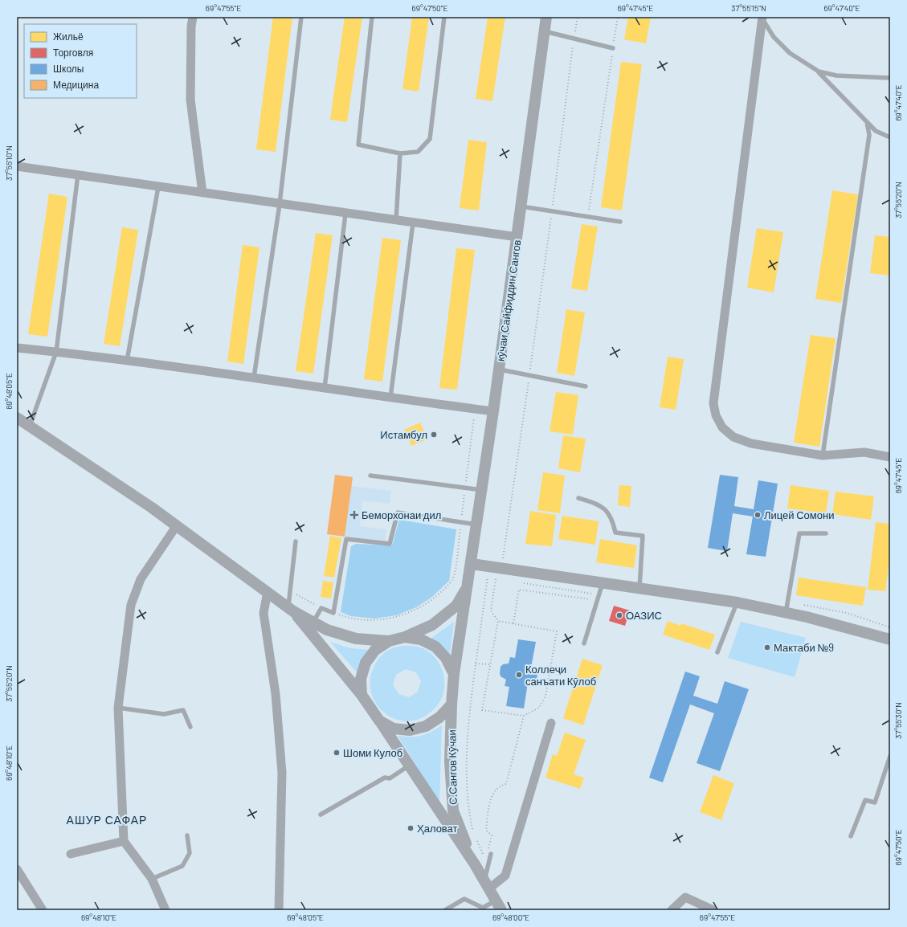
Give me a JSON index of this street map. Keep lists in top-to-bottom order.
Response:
{
  "streets": {
    "street": ["кӯчаи Сайфиддин Сангов", "С.Сангов Кӯчаи"]
  },
  "districts": ["АШУР САФАР"],
  "places": {
    "other": [
      "Истамбул",
      "Лицей Сомони",
      "ОАЗИС",
      "Мактаби №9",
      "Коллеҷи санъати Кӯлоб",
      "Шоми Кулоб",
      "Ҳаловат"
    ],
    "health": ["Беморхонаи дил"]
  },
  "legend": [
    "Жильё",
    "Торговля",
    "Школы",
    "Медицина"
  ],
  "coordinates": [
    "69°47'55\"E",
    "69°47'50\"E",
    "69°47'45\"E",
    "37°55'15\"N",
    "69°47'40\"E",
    "37°55'10\"N",
    "37°55'20\"N",
    "69°48'05\"E",
    "37°55'30\"N",
    "69°48'10\"E",
    "69°48'00\"E"
  ]
}
